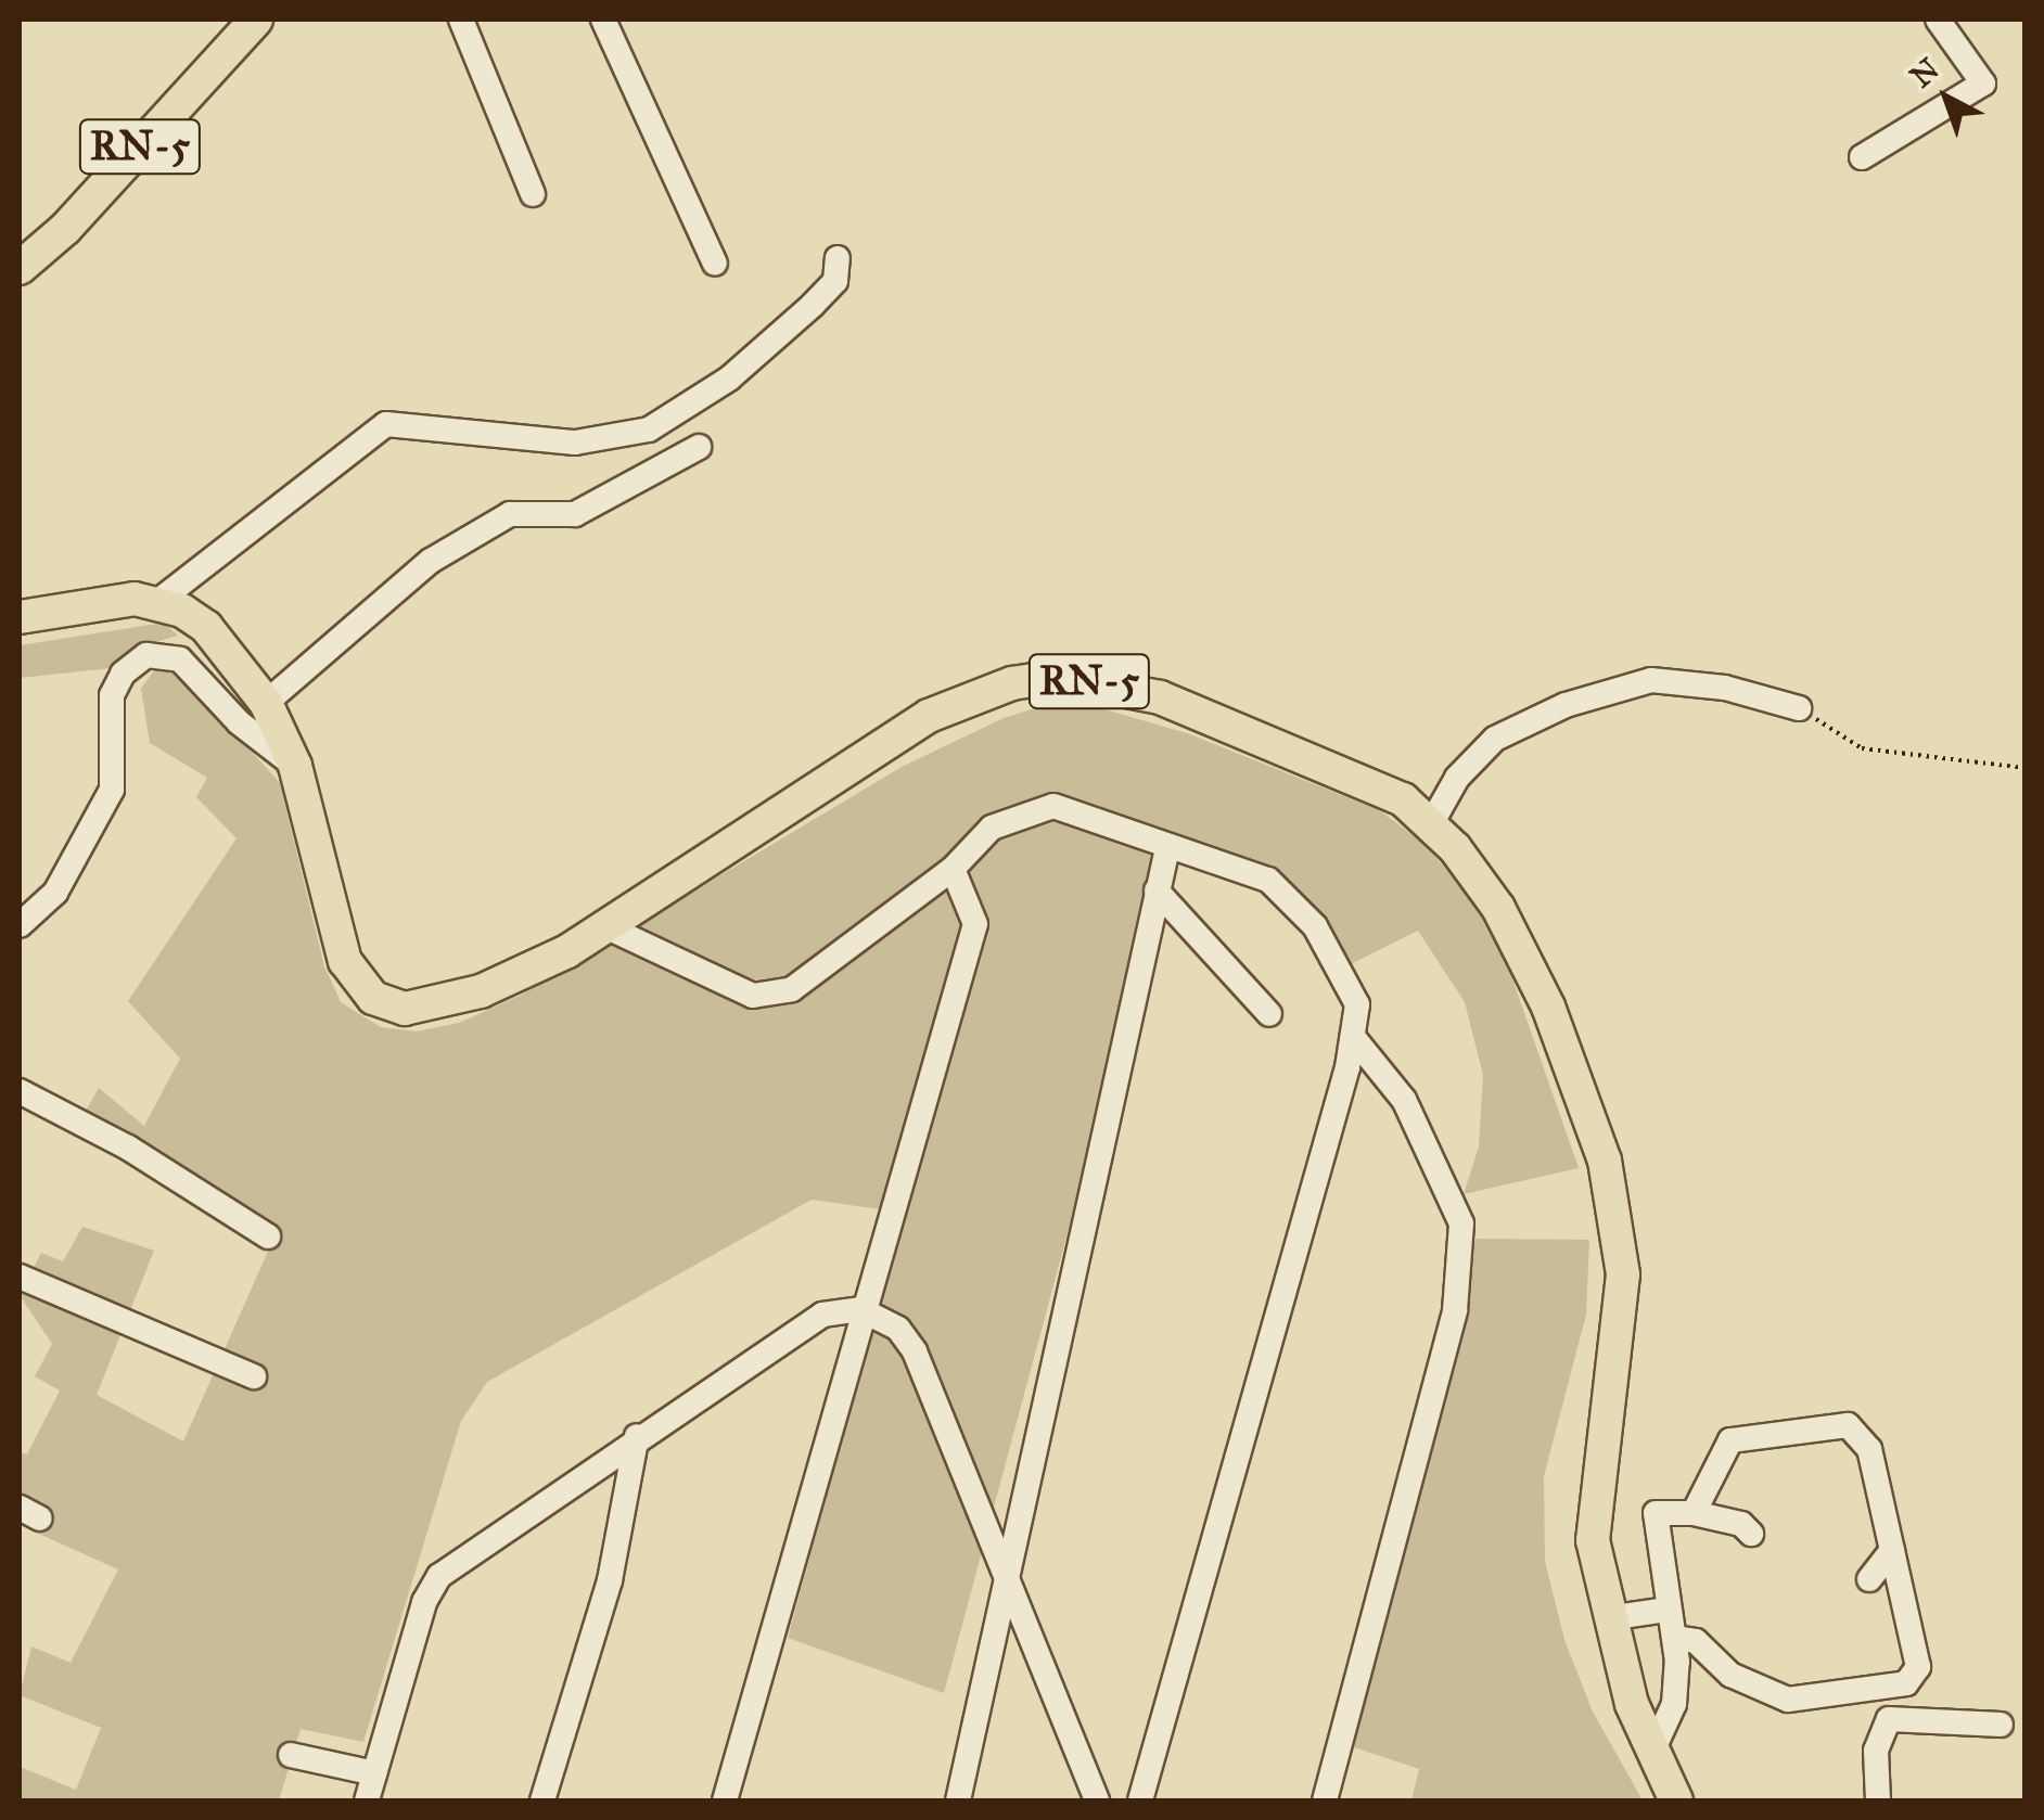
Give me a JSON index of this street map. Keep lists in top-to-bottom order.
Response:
{
  "streets": {
    "main road": ["RN-5"]
  },
  "north": "top left"
}
